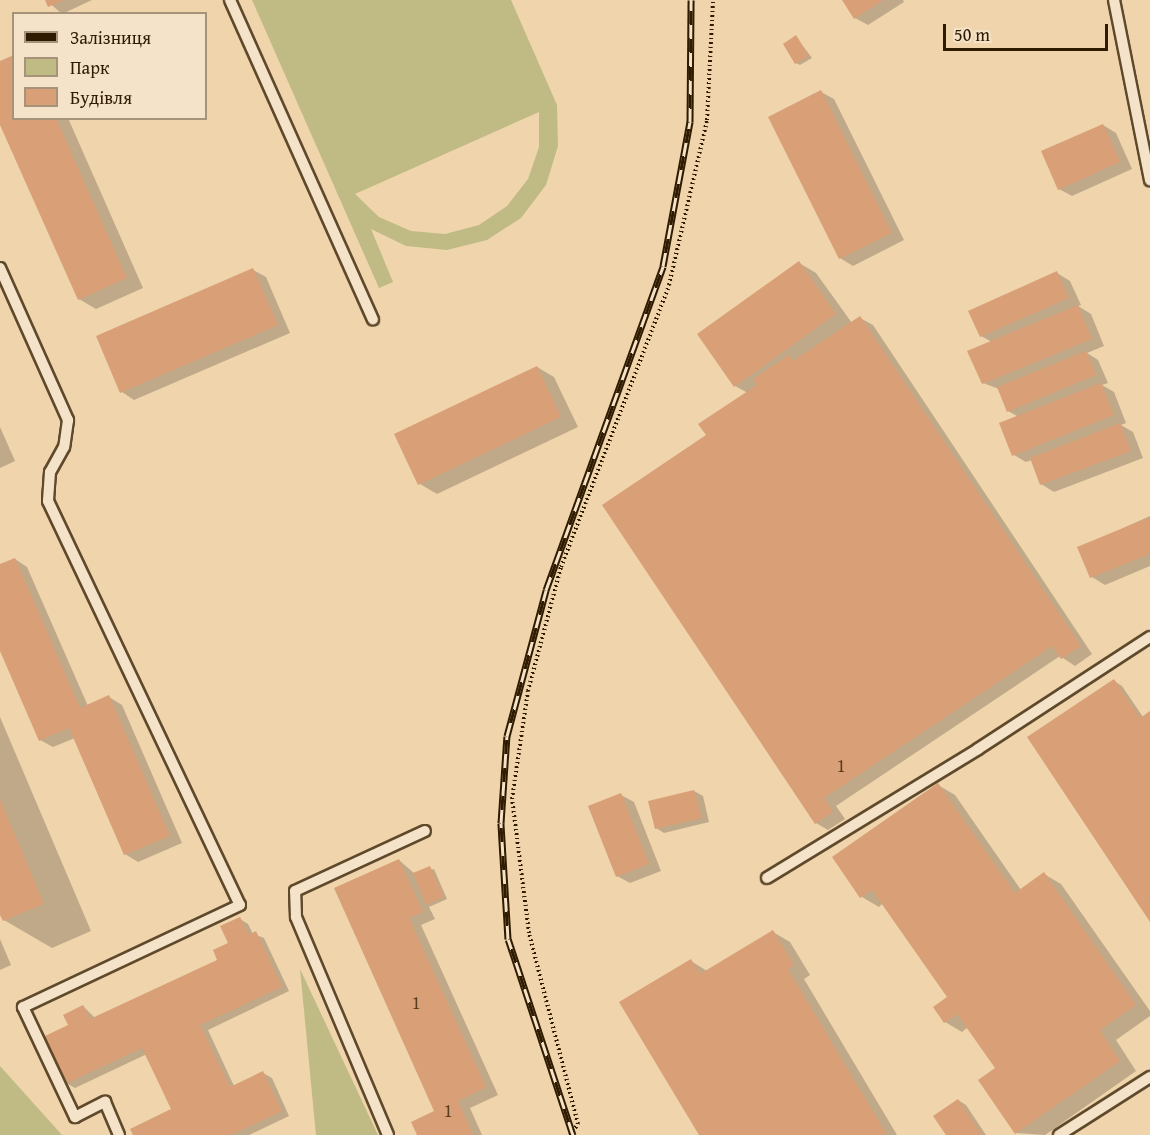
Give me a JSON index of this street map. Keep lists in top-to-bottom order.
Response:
{
  "house_numbers": ["1", "1", "1"],
  "legend": ["Залізниця", "Парк", "Будівля"],
  "scale_bar": "50 m"
}
